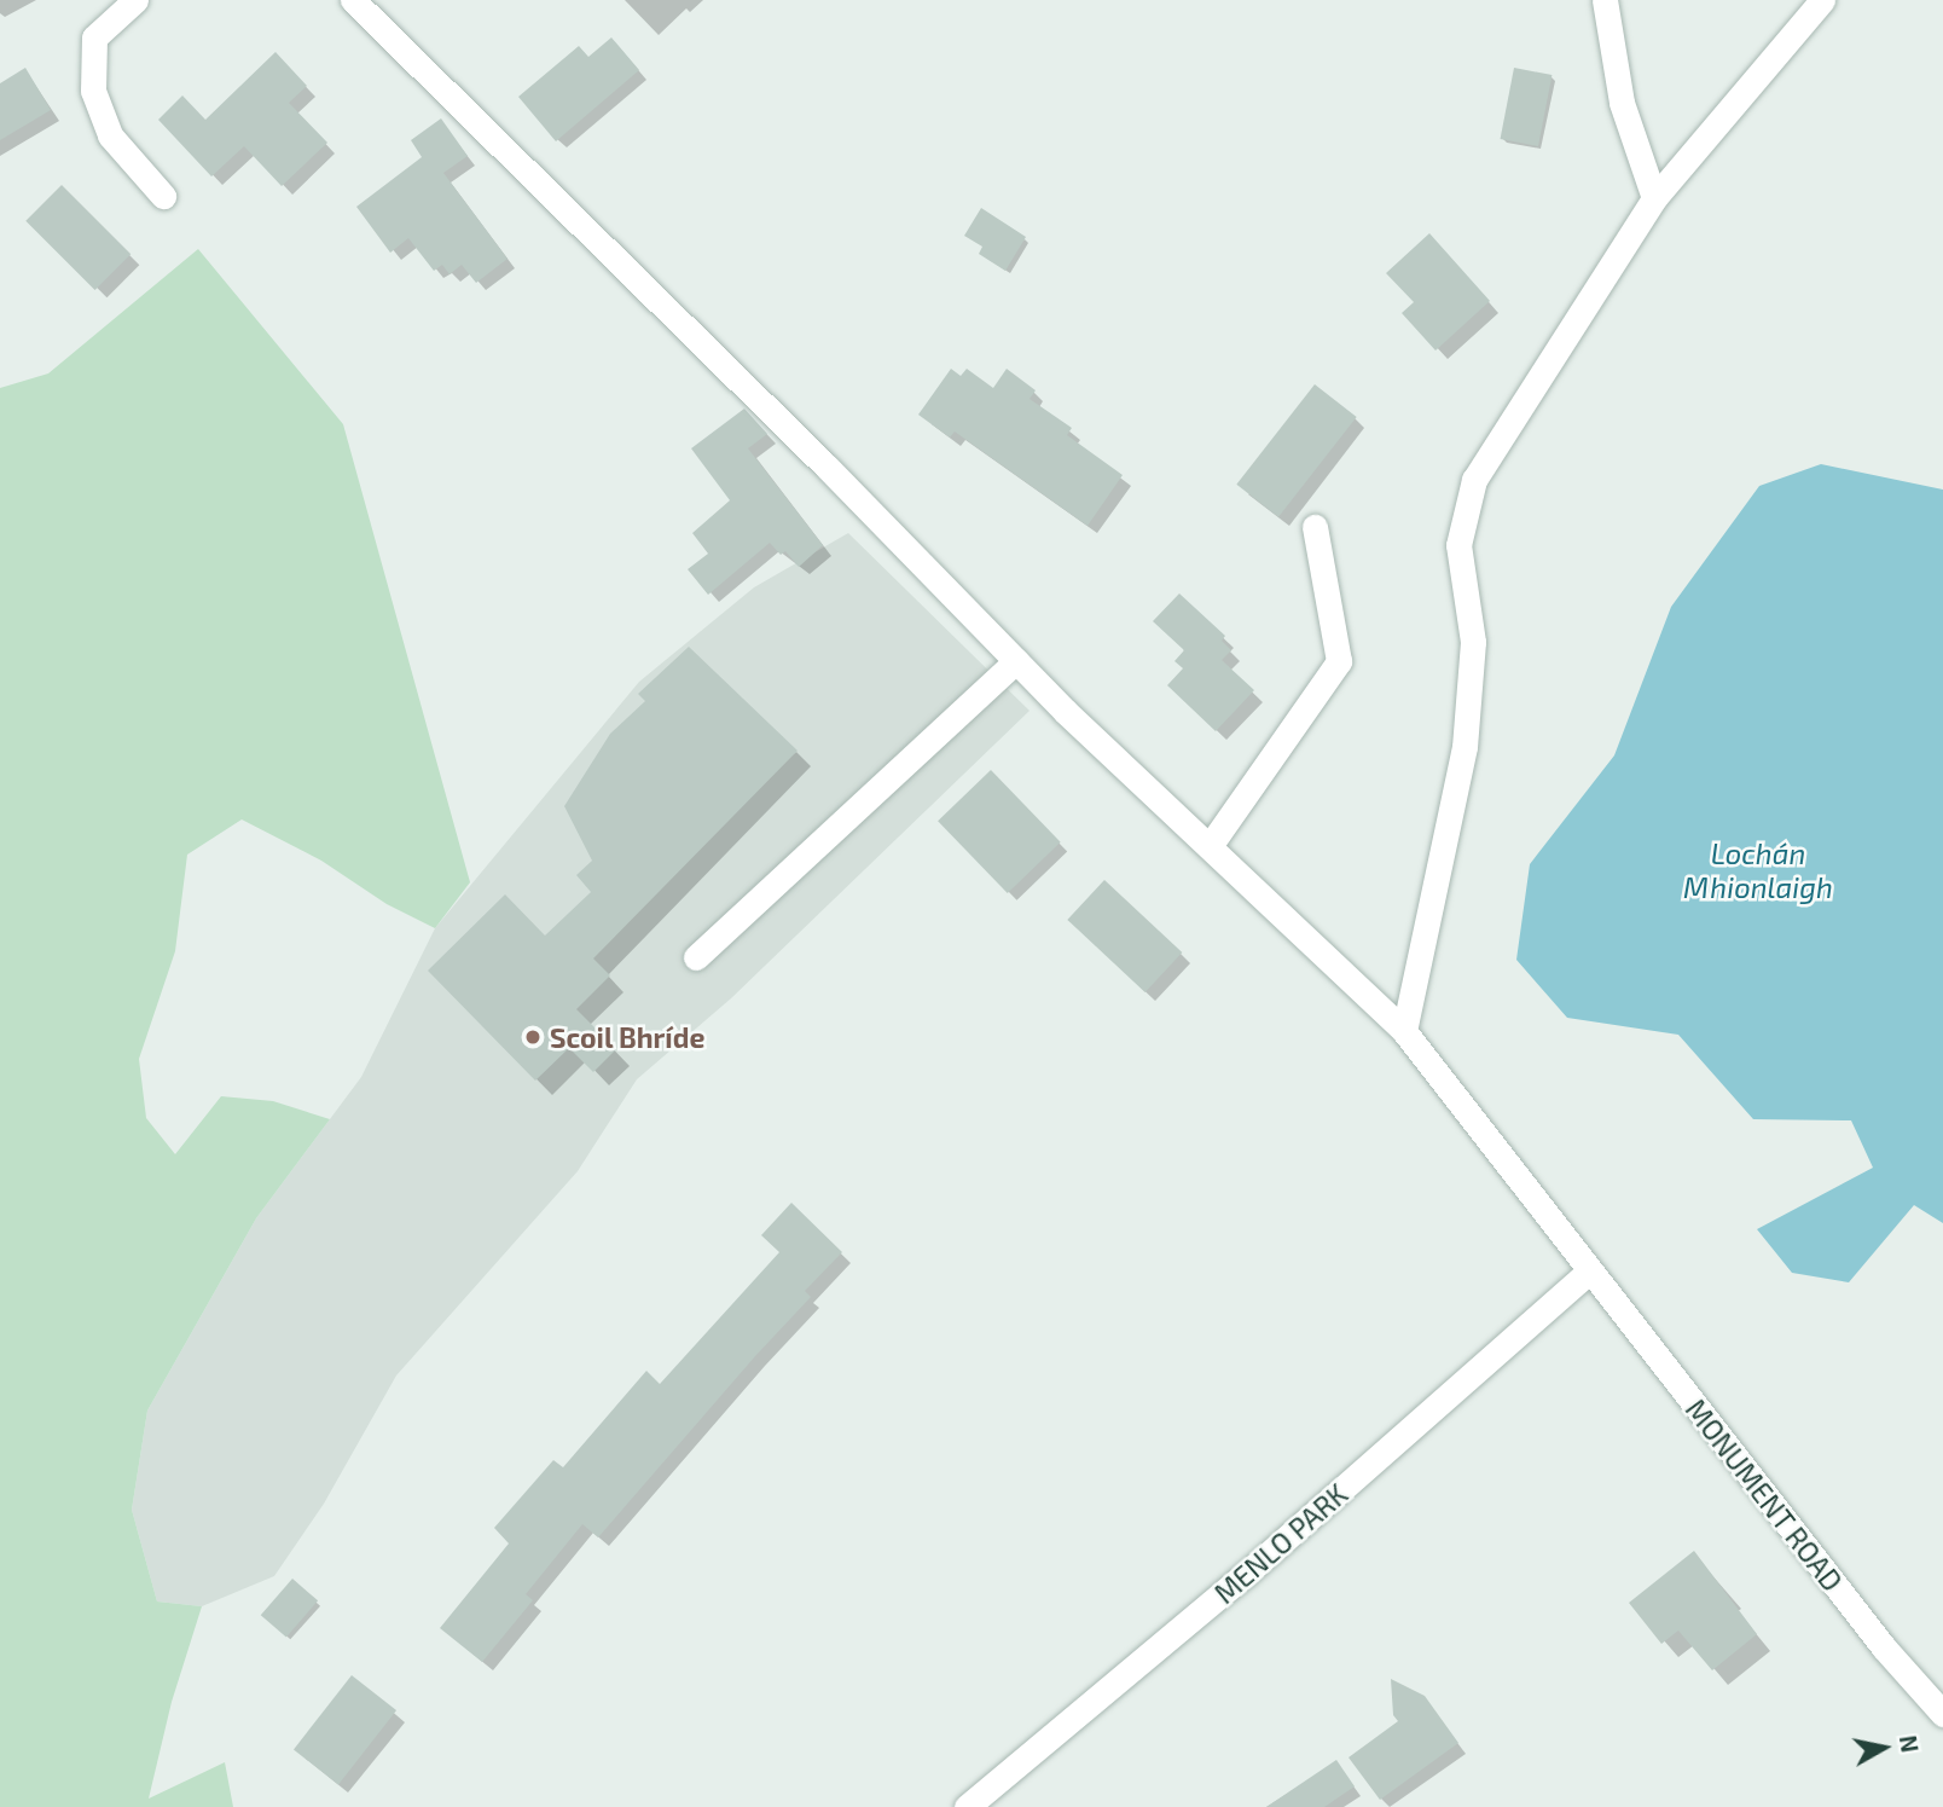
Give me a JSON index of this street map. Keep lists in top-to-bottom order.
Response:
{
  "streets": {
    "street": ["MONUMENT ROAD", "MENLO PARK"]
  },
  "crossings": [
    ["MONUMENT ROAD", "MENLO PARK"]
  ],
  "water": ["Lochán Mhionlaigh"],
  "places": ["Scoil Bhríde"],
  "north": "right"
}
